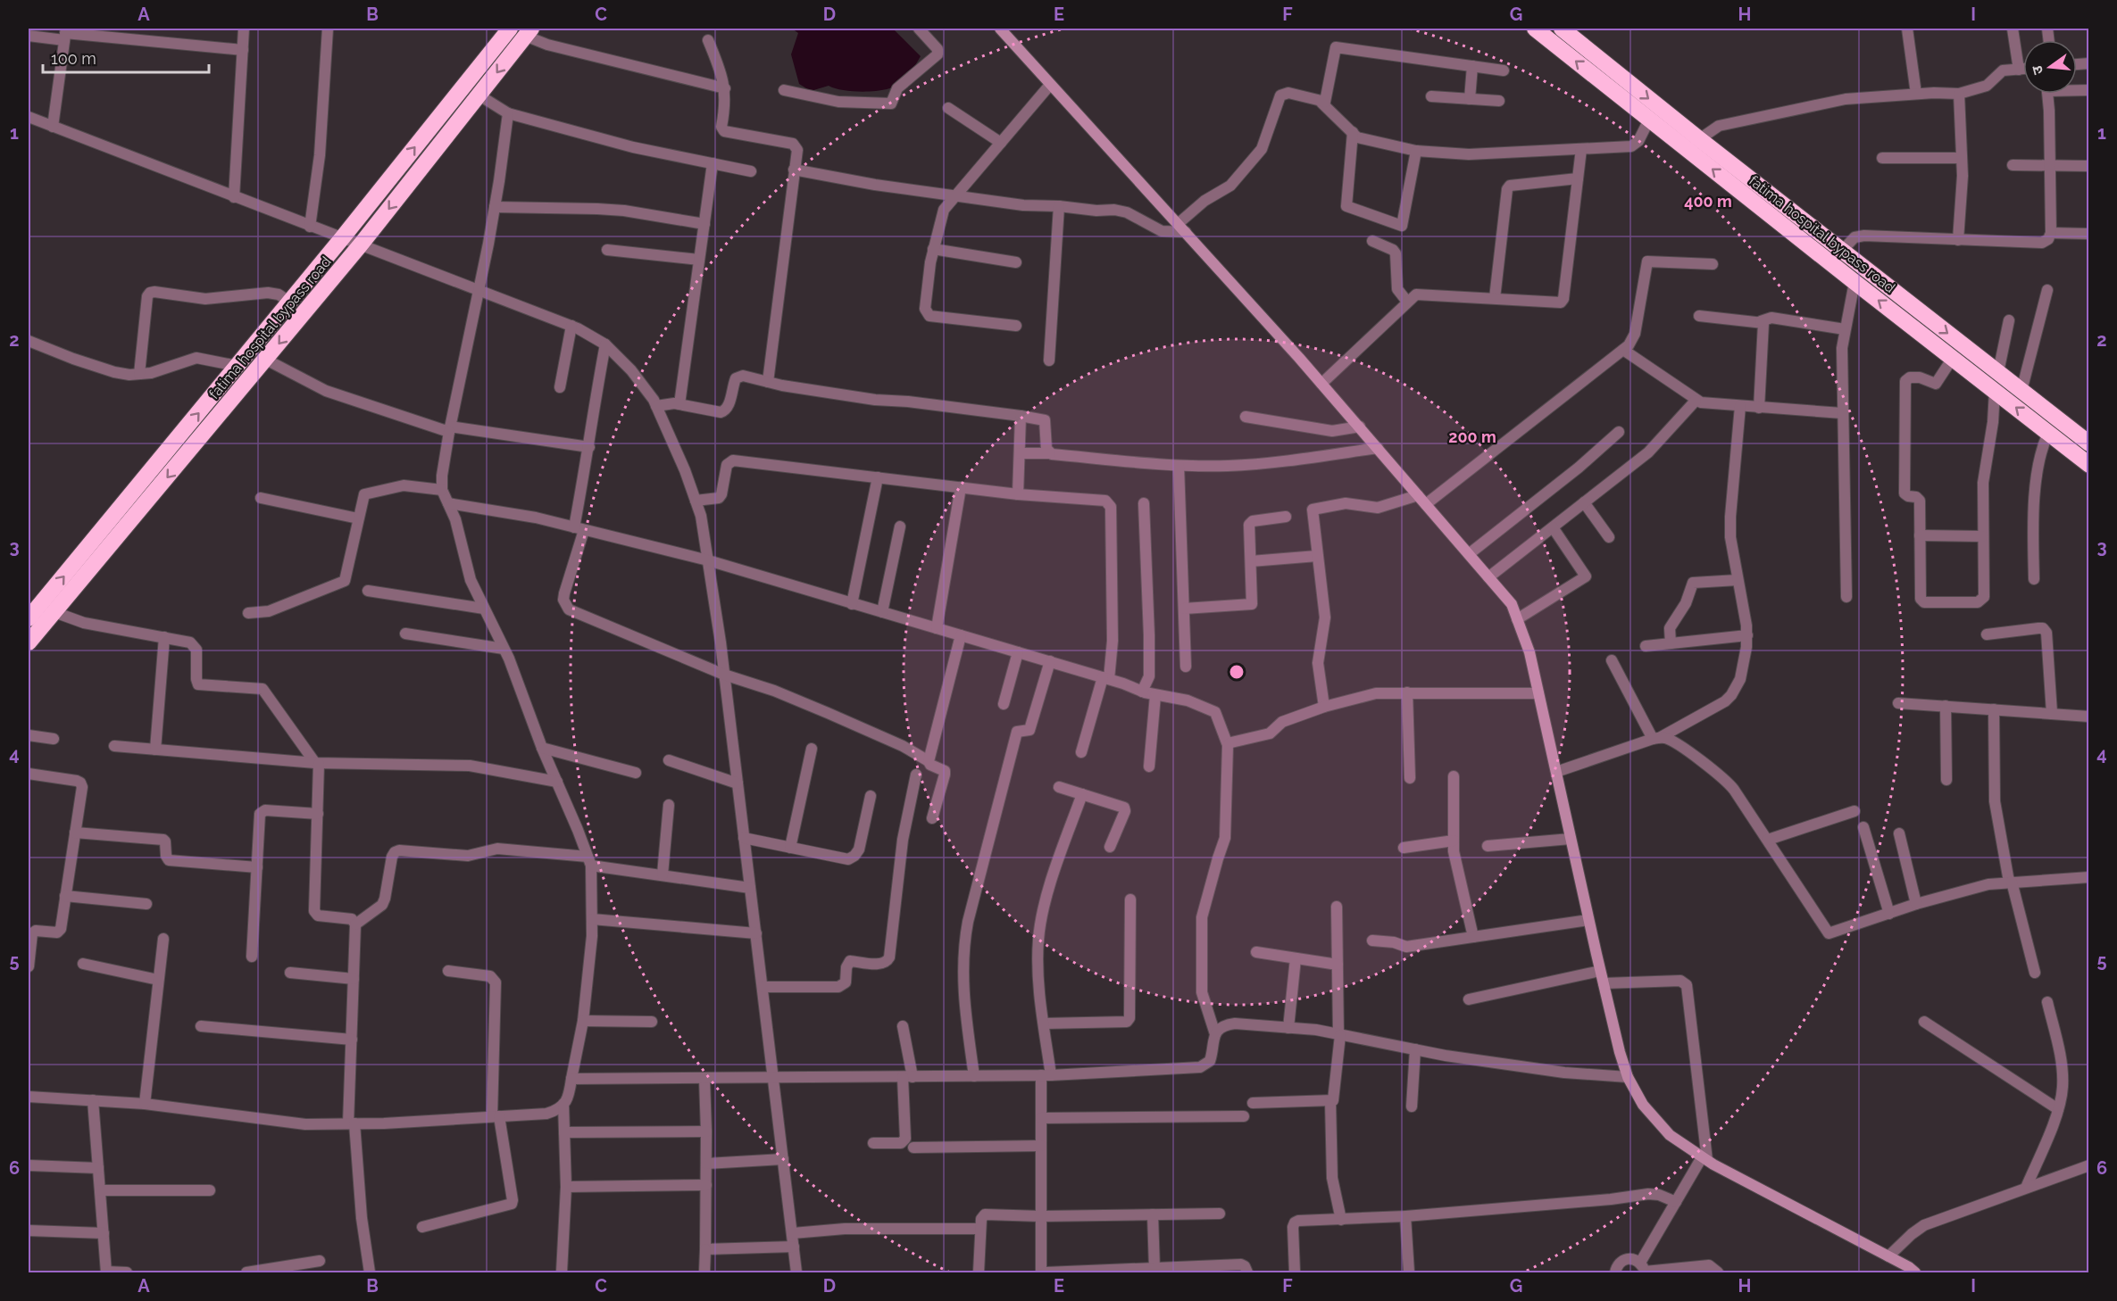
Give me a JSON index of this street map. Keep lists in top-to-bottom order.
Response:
{
  "streets": {
    "highway": ["fatima hospital bypass road"]
  },
  "scale_bar": "100 m",
  "north": "left",
  "grid": {
    "columns": [
      "A",
      "B",
      "C",
      "D",
      "E",
      "F",
      "G",
      "H",
      "I"
    ],
    "rows": [
      "1",
      "2",
      "3",
      "4",
      "5",
      "6"
    ]
  },
  "rings": ["400 m", "200 m"]
}
